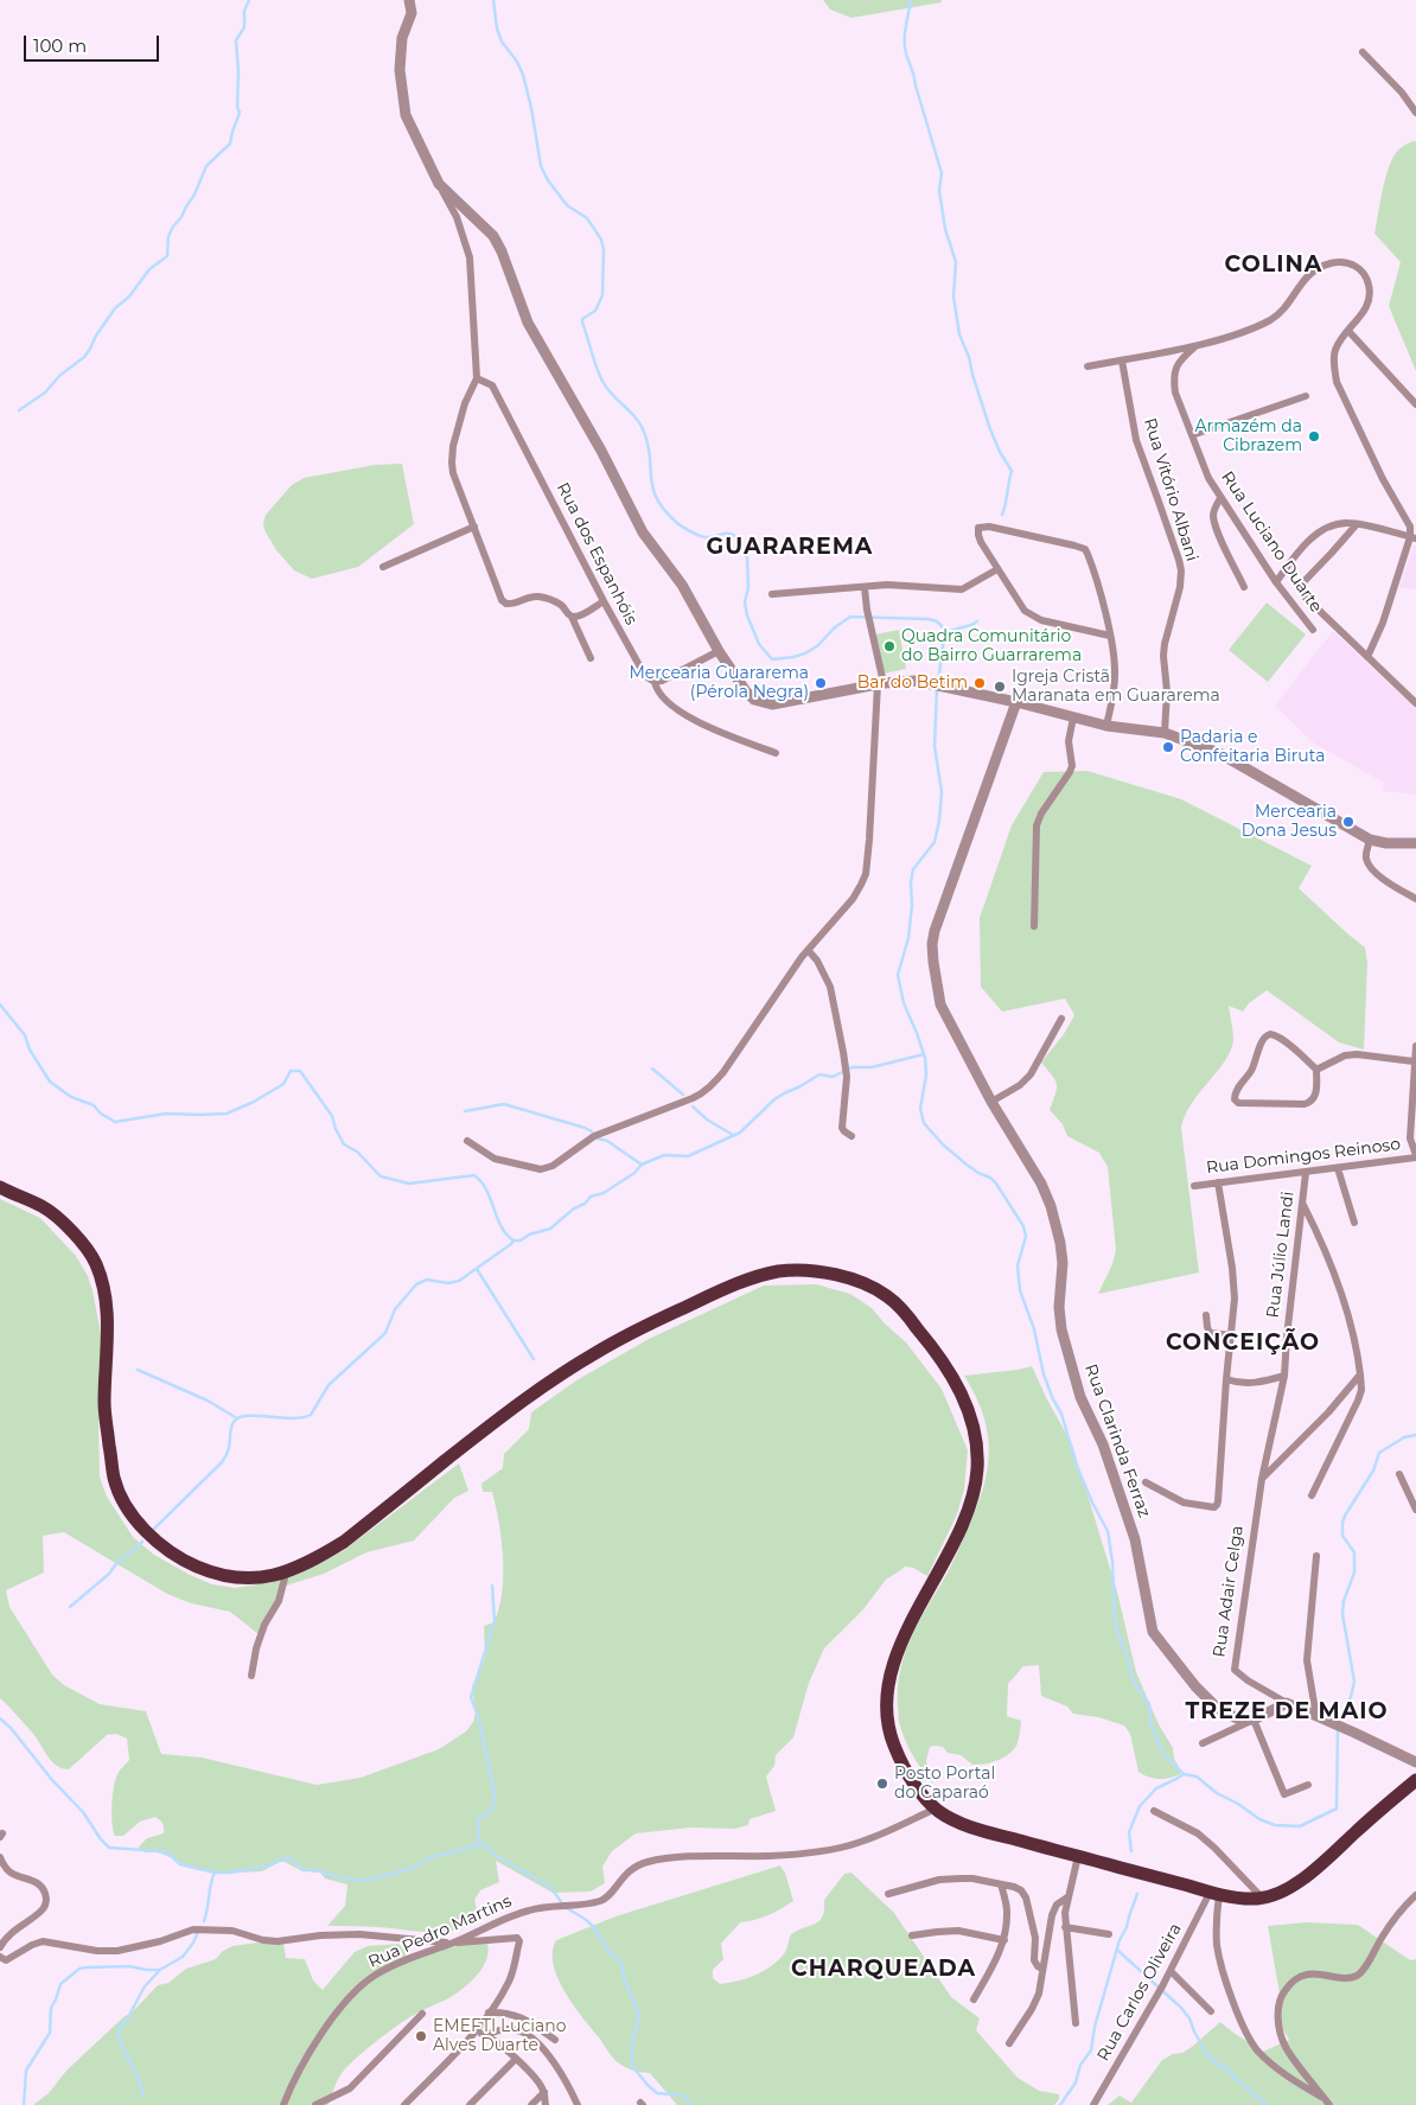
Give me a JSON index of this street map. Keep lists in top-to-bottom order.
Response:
{
  "streets": {
    "street": [
      "Rua Vitório Albani",
      "Rua Luciano Duarte",
      "Rua dos Espanhóis",
      "Rua Domingos Reinoso",
      "Rua Júlio Landi",
      "Rua Clarinda Ferraz",
      "Rua Adair Celga",
      "Rua Pedro Martins",
      "Rua Carlos Oliveira"
    ]
  },
  "crossings": [
    ["Rua Domingos Reinoso", "Rua Júlio Landi"],
    ["Rua Júlio Landi", "Rua Adair Celga"]
  ],
  "districts": [
    "COLINA",
    "GUARAREMA",
    "CONCEIÇÃO",
    "TREZE DE MAIO",
    "CHARQUEADA"
  ],
  "places": [
    "Armazém da Cibrazem",
    "Quadra Comunitário do Bairro Guarrarema",
    "Mercearia Guararema (Pérola Negra)",
    "Bar do Betim",
    "Igreja Cristã Maranata em Guararema",
    "Padaria e Confeitaria Biruta",
    "Mercearia Dona Jesus",
    "Posto Portal do Caparaó",
    "EMEFTI Luciano Alves Duarte"
  ],
  "scale_bar": "100 m"
}
